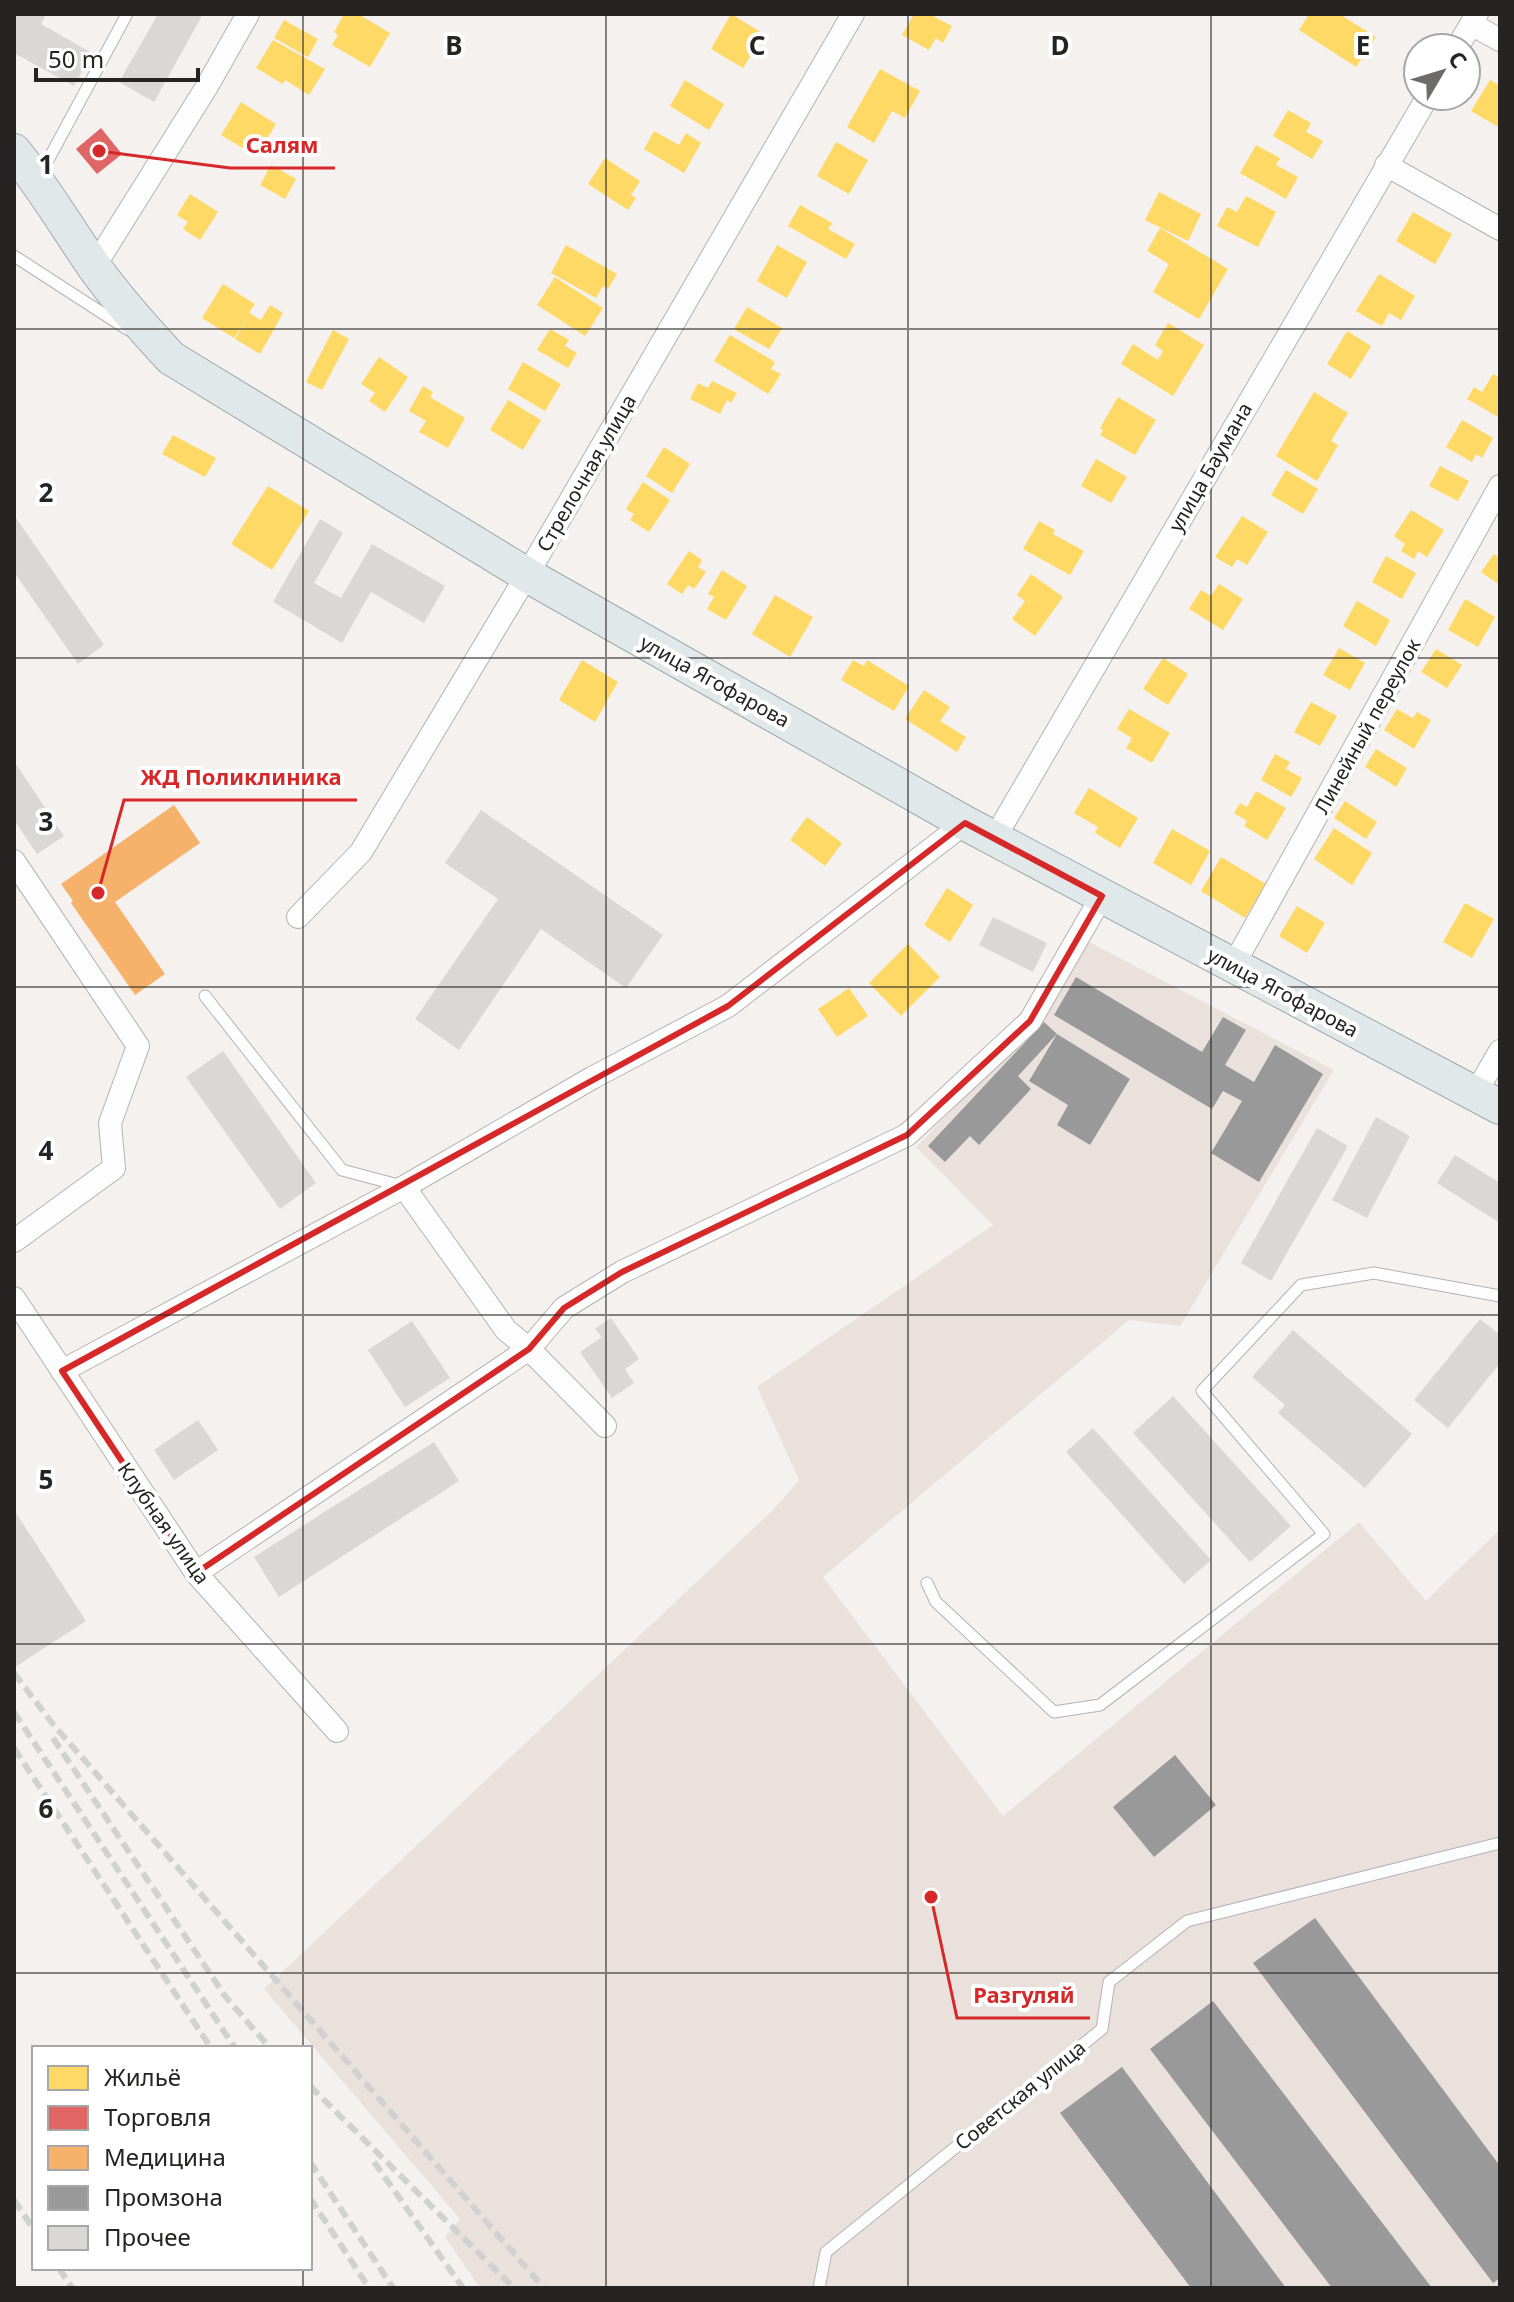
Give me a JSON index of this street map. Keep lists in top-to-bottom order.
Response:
{
  "streets": {
    "main road": ["улица Ягофарова"],
    "street": [
      "улица Баумана",
      "Стрелочная улица",
      "Линейный переулок",
      "Клубная улица"
    ],
    "lane": ["Советская улица"]
  },
  "crossings": [
    ["улица Баумана", "улица Ягофарова"],
    ["Стрелочная улица", "улица Ягофарова"],
    ["улица Ягофарова", "Линейный переулок"]
  ],
  "places": ["Салям", "ЖД Поликлиника", "Разгуляй"],
  "legend": [
    "Жильё",
    "Торговля",
    "Медицина",
    "Промзона",
    "Прочее"
  ],
  "scale_bar": "50 m",
  "north": "top right",
  "grid": {
    "columns": [
      "B",
      "C",
      "D",
      "E"
    ],
    "rows": [
      "1",
      "2",
      "3",
      "4",
      "5",
      "6"
    ]
  }
}
